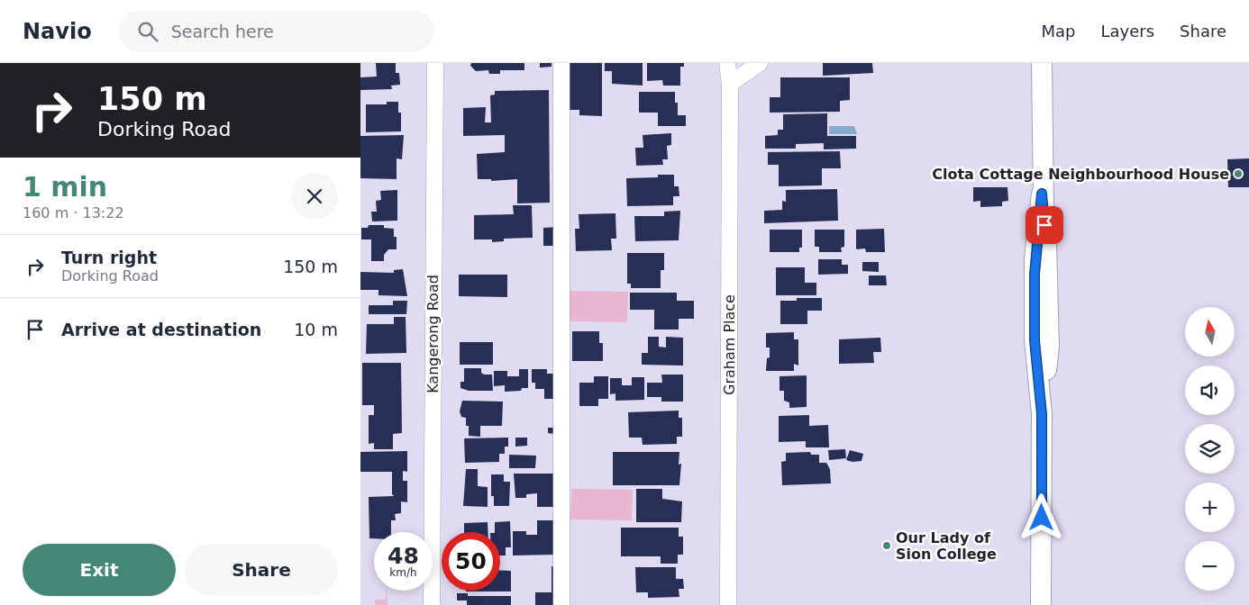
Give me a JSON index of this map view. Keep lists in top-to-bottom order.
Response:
{
  "streets": {
    "street": ["Kangerong Road", "Graham Place"]
  },
  "places": ["Clota Cottage Neighbourhood House", "Our Lady of Sion College"],
  "north": "top",
  "page": {
    "header": "Navio",
    "search": "Search here",
    "nav": ["Map", "Layers", "Share"],
    "turn": ["150 m", "Dorking Road"],
    "heading": ["1 min", "160 m · 13:22"],
    "list": [
      {
        "name": "Turn right",
        "note": "Dorking Road",
        "value": "150 m"
      },
      {
        "name": "Arrive at destination",
        "value": "10 m"
      }
    ],
    "map_buttons": ["+", "−"],
    "speed": "48 km/h",
    "limit": "50",
    "buttons": ["Exit", "Share"]
  }
}
